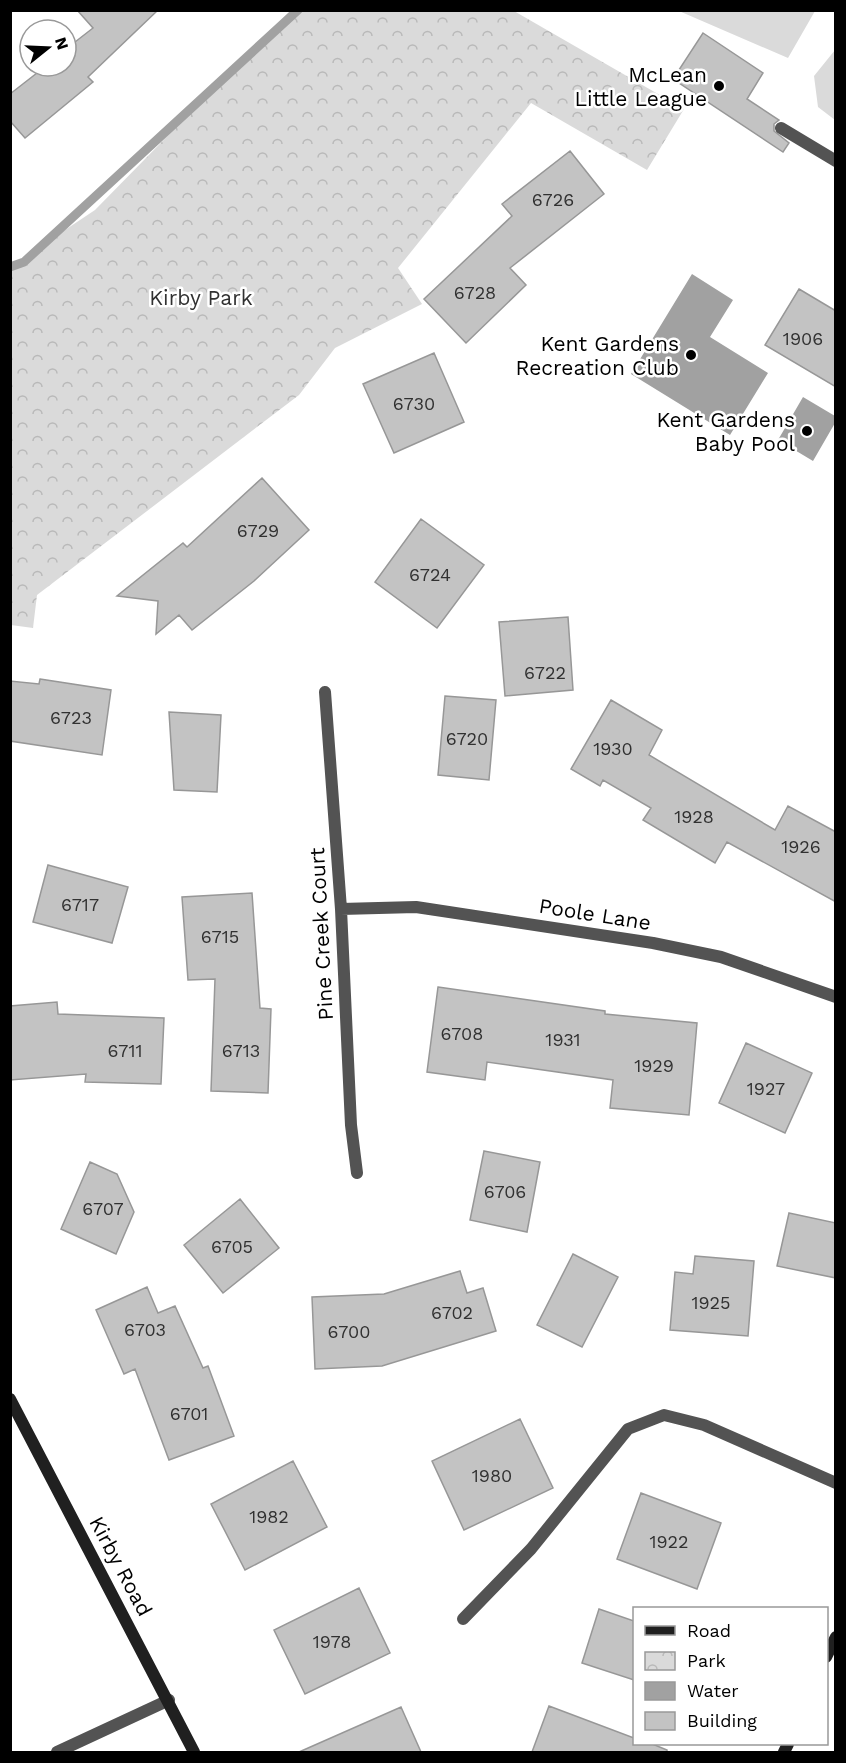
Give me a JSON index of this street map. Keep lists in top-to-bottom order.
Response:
{
  "streets": {
    "main road": ["Kirby Road"],
    "street": ["Poole Lane", "Pine Creek Court"]
  },
  "crossings": [
    ["Poole Lane", "Pine Creek Court"]
  ],
  "parks": ["Kirby Park"],
  "places": ["McLean Little League", "Kent Gardens Recreation Club", "Kent Gardens Baby Pool"],
  "house_numbers": [
    "6726",
    "6728",
    "1906",
    "6730",
    "6729",
    "6724",
    "6722",
    "6723",
    "6720",
    "1930",
    "1928",
    "1926",
    "6717",
    "6715",
    "6708",
    "1931",
    "6711",
    "6713",
    "1929",
    "1927",
    "6706",
    "6707",
    "6705",
    "1925",
    "6702",
    "6703",
    "6700",
    "6701",
    "1980",
    "1982",
    "1922",
    "1978"
  ],
  "legend": [
    "Road",
    "Park",
    "Water",
    "Building"
  ],
  "north": "right"
}
